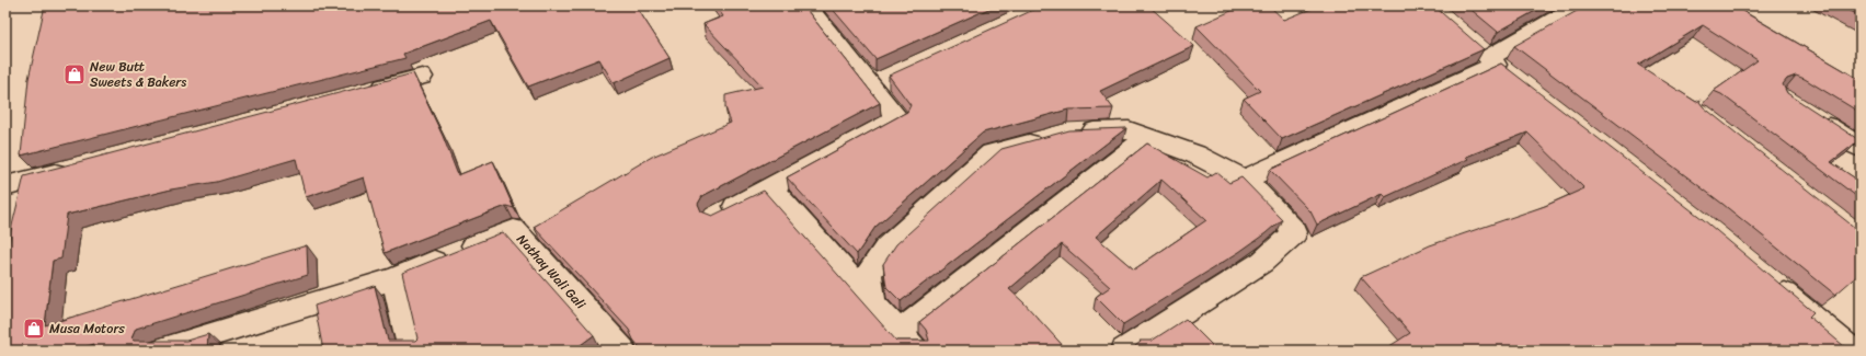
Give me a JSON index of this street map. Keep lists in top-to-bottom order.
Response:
{
  "streets": {
    "street": ["Nathay Wali Gali"]
  },
  "places": {
    "shop": ["New Butt Sweets & Bakers", "Musa Motors"]
  }
}
